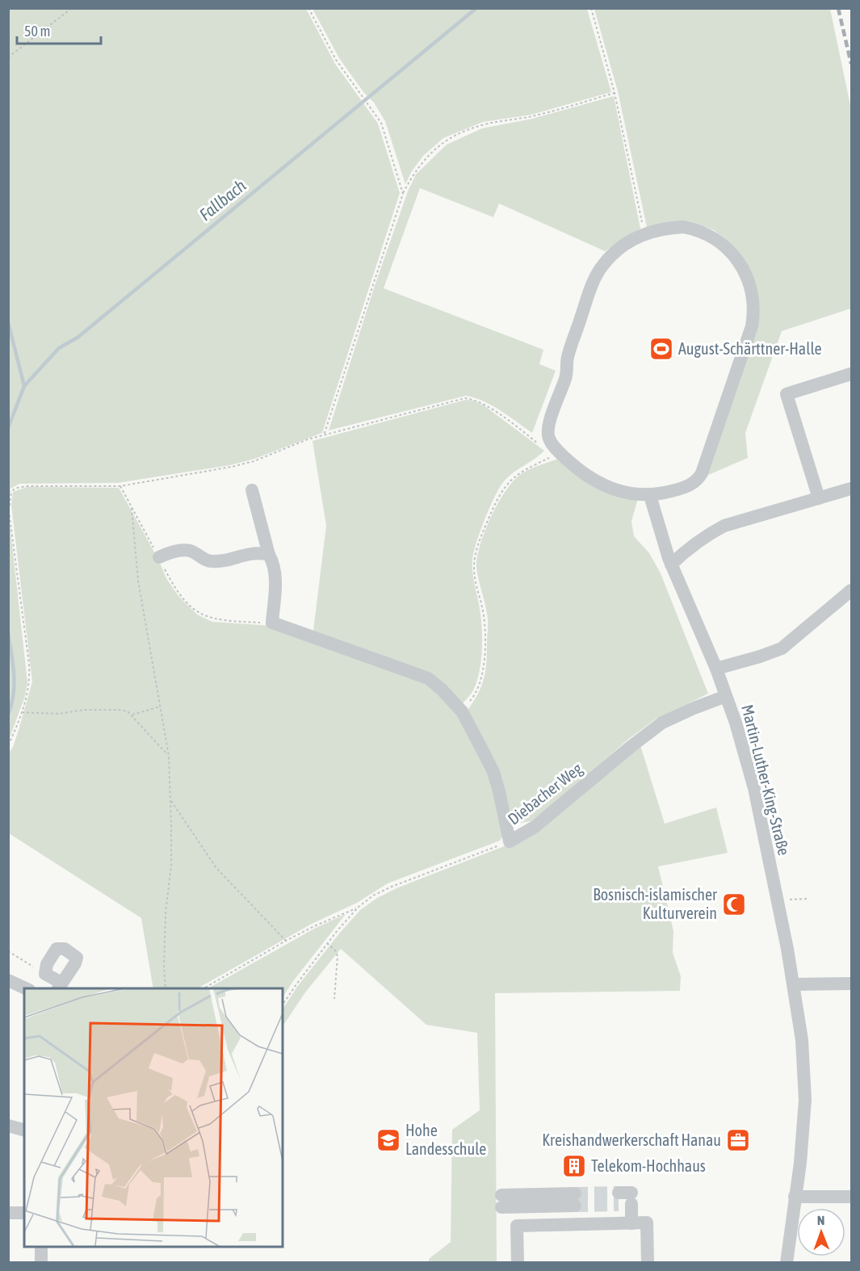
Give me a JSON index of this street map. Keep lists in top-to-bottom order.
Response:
{
  "streets": {
    "street": ["Martin-Luther-King-Straße", "Diebacher Weg"]
  },
  "crossings": [
    ["Martin-Luther-King-Straße", "Diebacher Weg"]
  ],
  "water": ["Fallbach"],
  "places": {
    "sports": ["August-Schärttner-Halle"],
    "mosque": ["Bosnisch-islamischer Kulturverein"],
    "school or university": ["Hohe Landesschule"],
    "office": ["Kreishandwerkerschaft Hanau"],
    "building": ["Telekom-Hochhaus"]
  },
  "scale_bar": "50 m",
  "north": "top"
}
